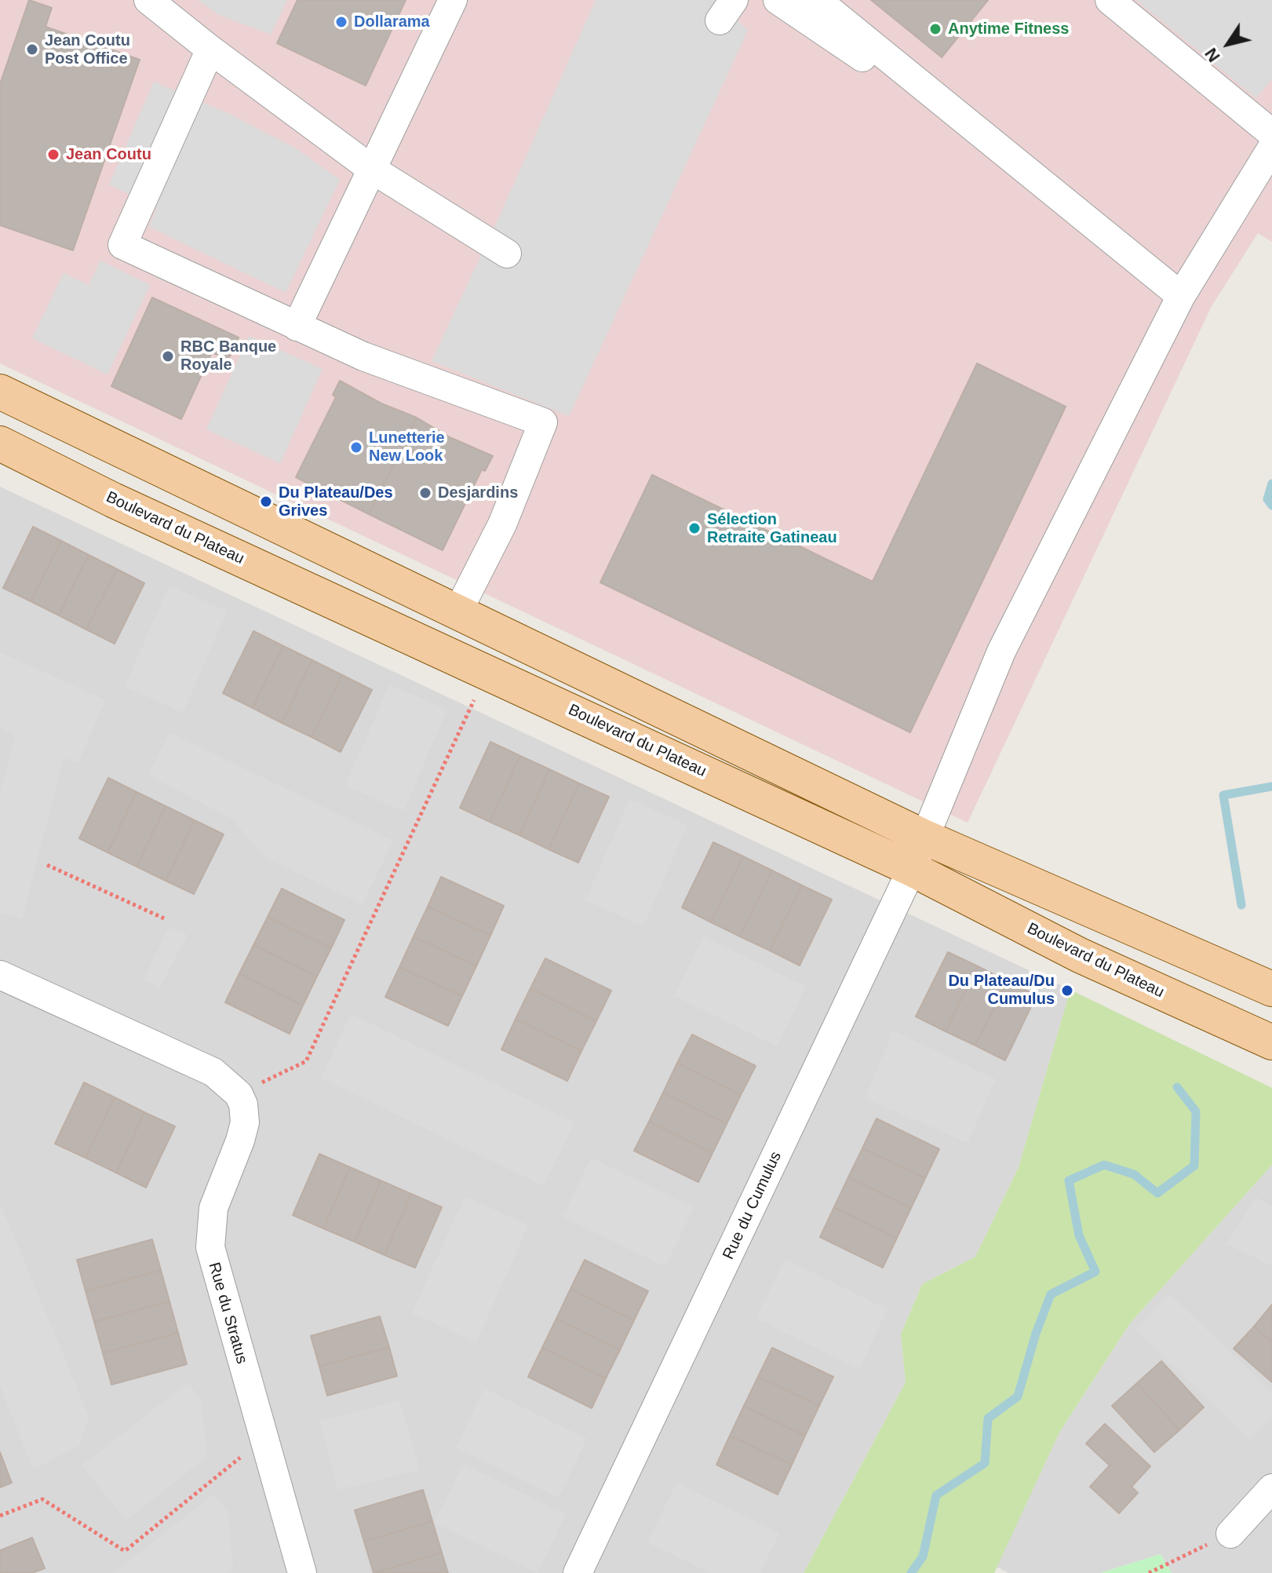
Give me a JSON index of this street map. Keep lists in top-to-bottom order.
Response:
{
  "streets": {
    "main road": ["Boulevard du Plateau"],
    "street": ["Rue du Cumulus", "Rue du Stratus"]
  },
  "crossings": [
    ["Boulevard du Plateau", "Rue du Cumulus"]
  ],
  "places": [
    "Dollarama",
    "Anytime Fitness",
    "Jean Coutu Post Office",
    "Jean Coutu",
    "RBC Banque Royale",
    "Lunetterie New Look",
    "Desjardins",
    "Du Plateau/Des Grives",
    "Sélection Retraite Gatineau",
    "Du Plateau/Du Cumulus"
  ],
  "north": "bottom left"
}
